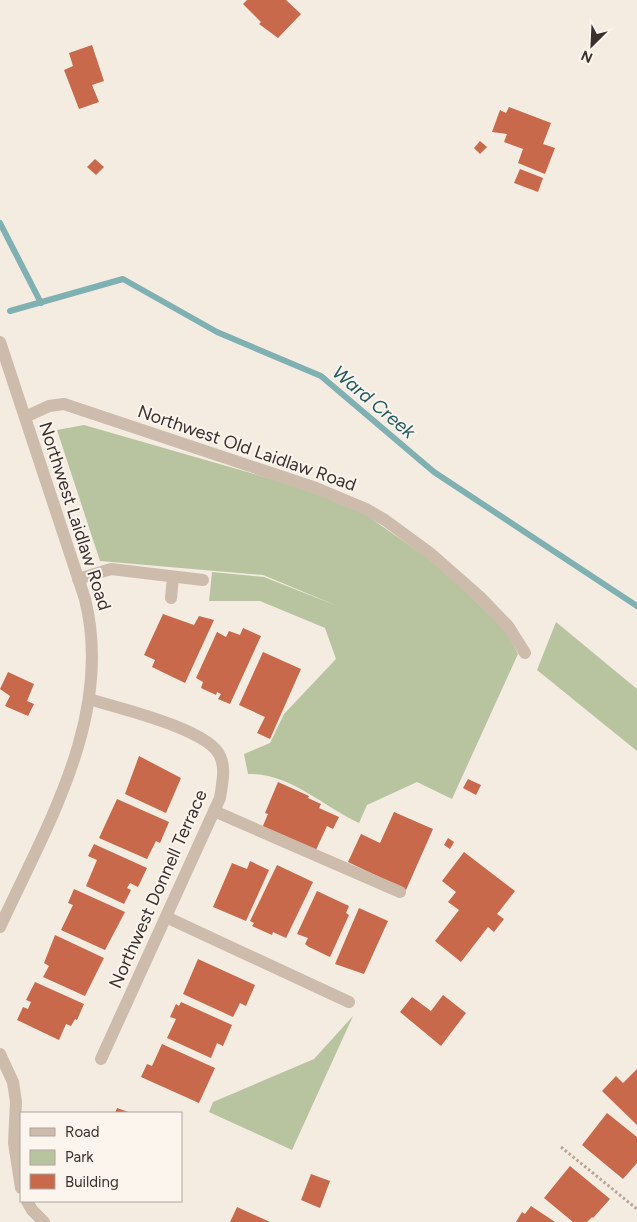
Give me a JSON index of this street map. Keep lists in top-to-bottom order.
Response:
{
  "streets": {
    "street": ["Northwest Old Laidlaw Road", "Northwest Laidlaw Road", "Northwest Donnell Terrace"]
  },
  "crossings": [
    ["Northwest Old Laidlaw Road", "Northwest Laidlaw Road"],
    ["Northwest Laidlaw Road", "Northwest Donnell Terrace"]
  ],
  "water": ["Ward Creek"],
  "legend": ["Road", "Park", "Building"],
  "north": "bottom left"
}
